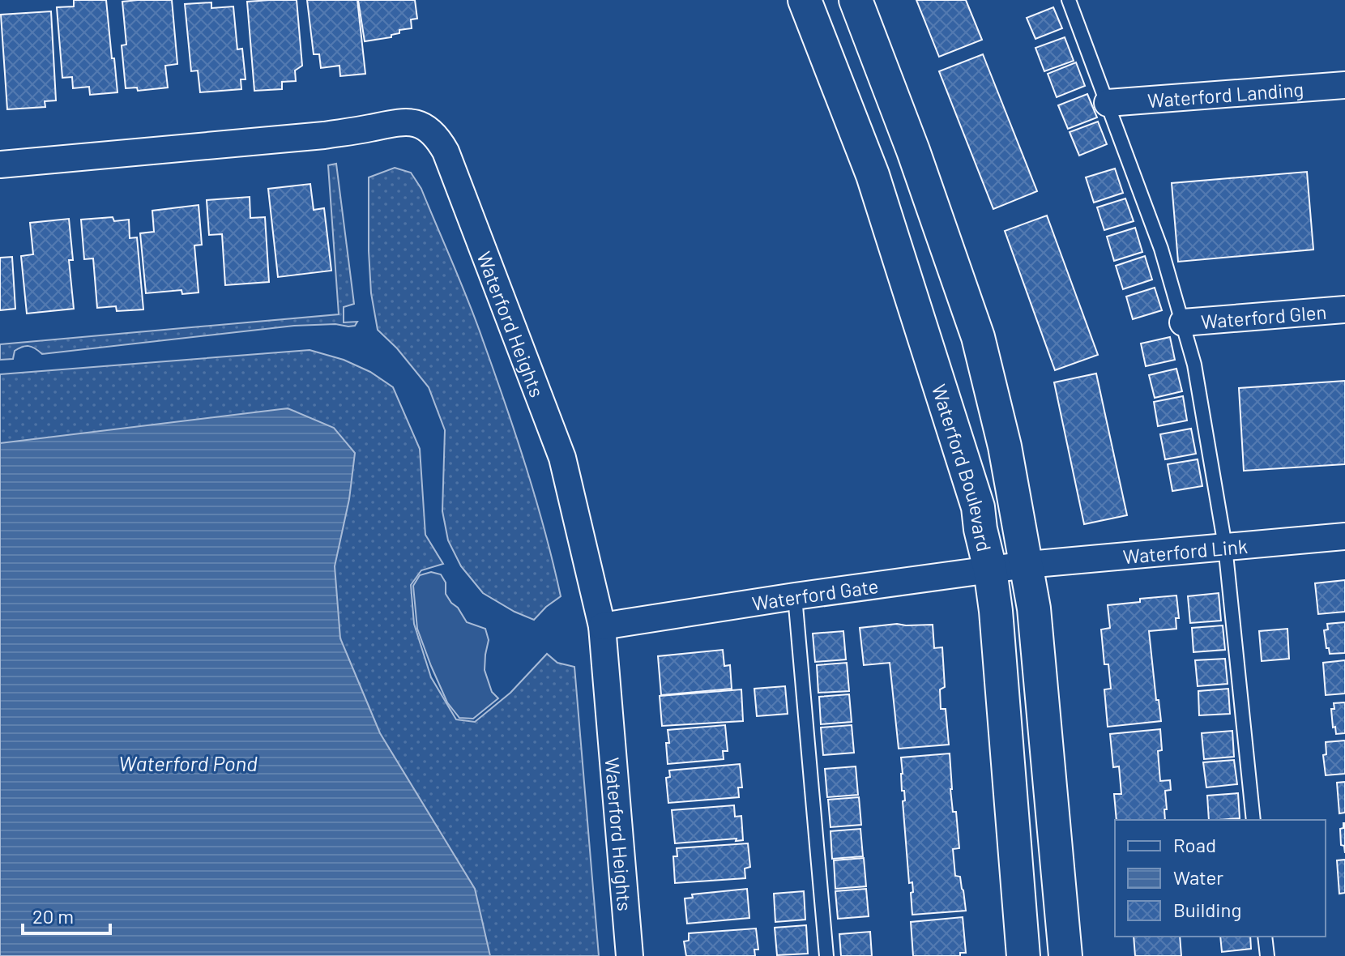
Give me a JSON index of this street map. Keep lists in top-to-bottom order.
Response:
{
  "streets": {
    "street": [
      "Waterford Landing",
      "Waterford Glen",
      "Waterford Heights",
      "Waterford Boulevard",
      "Waterford Link",
      "Waterford Gate"
    ]
  },
  "crossings": [
    ["Waterford Heights", "Waterford Gate"],
    ["Waterford Boulevard", "Waterford Link"],
    ["Waterford Boulevard", "Waterford Gate"],
    ["Waterford Link", "Waterford Gate"]
  ],
  "water": ["Waterford Pond"],
  "legend": ["Road", "Water", "Building"],
  "scale_bar": "20 m"
}
